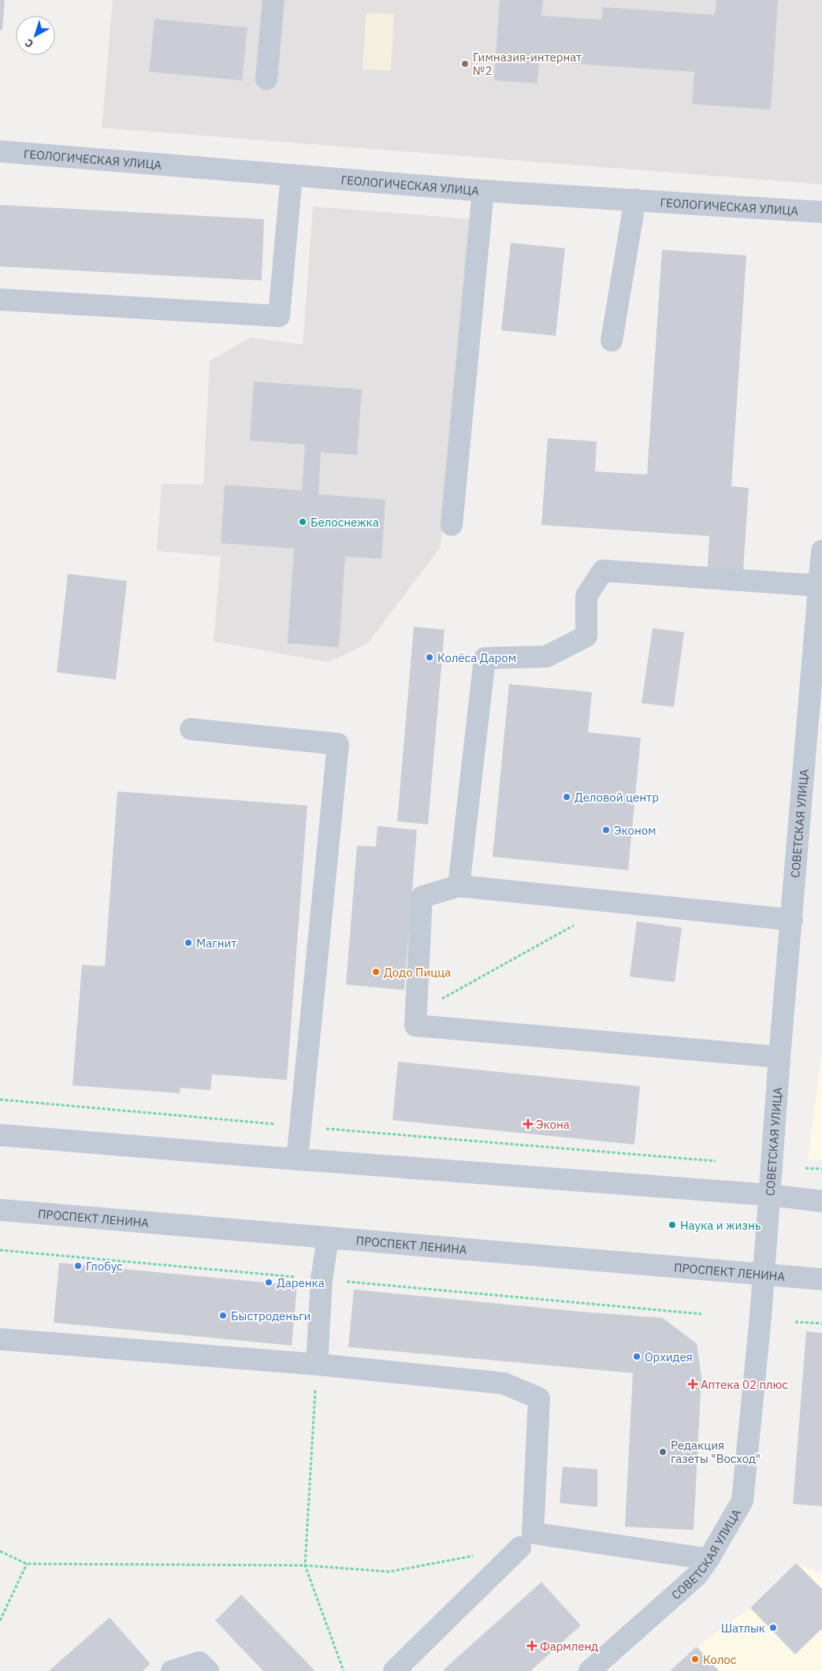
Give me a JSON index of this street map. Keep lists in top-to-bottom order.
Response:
{
  "streets": {
    "street": ["ГЕОЛОГИЧЕСКАЯ УЛИЦА", "СОВЕТСКАЯ УЛИЦА", "ПРОСПЕКТ ЛЕНИНА"]
  },
  "crossings": [
    ["СОВЕТСКАЯ УЛИЦА", "ПРОСПЕКТ ЛЕНИНА"]
  ],
  "places": {
    "other": [
      "Гимназия-интернат №2",
      "Белоснежка",
      "Колёса Даром",
      "Деловой центр",
      "Эконом",
      "Магнит",
      "Додо Пицца",
      "Наука и жизнь",
      "Глобус",
      "Даренка",
      "Быстроденьги",
      "Орхидея",
      "Редакция газеты \"Восход\"",
      "Шатлык",
      "Колос"
    ],
    "health": ["Экона", "Аптека 02 плюс", "Фармленд"]
  },
  "north": "bottom left"
}
